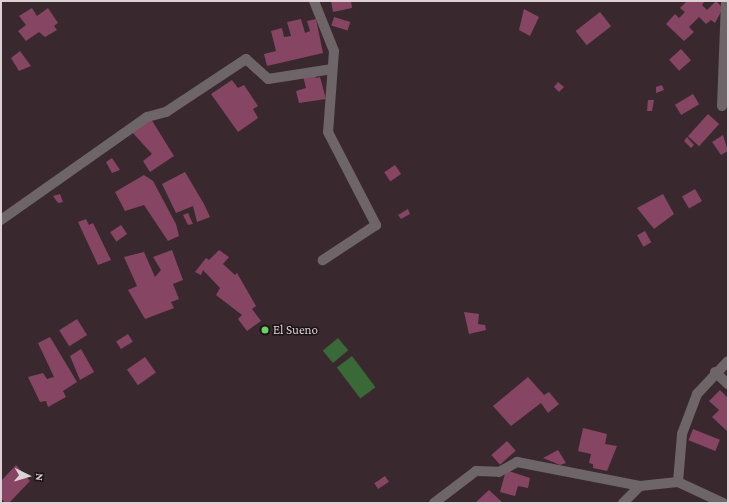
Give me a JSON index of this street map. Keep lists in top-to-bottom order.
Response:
{
  "places": ["El Sueno"],
  "north": "right"
}
